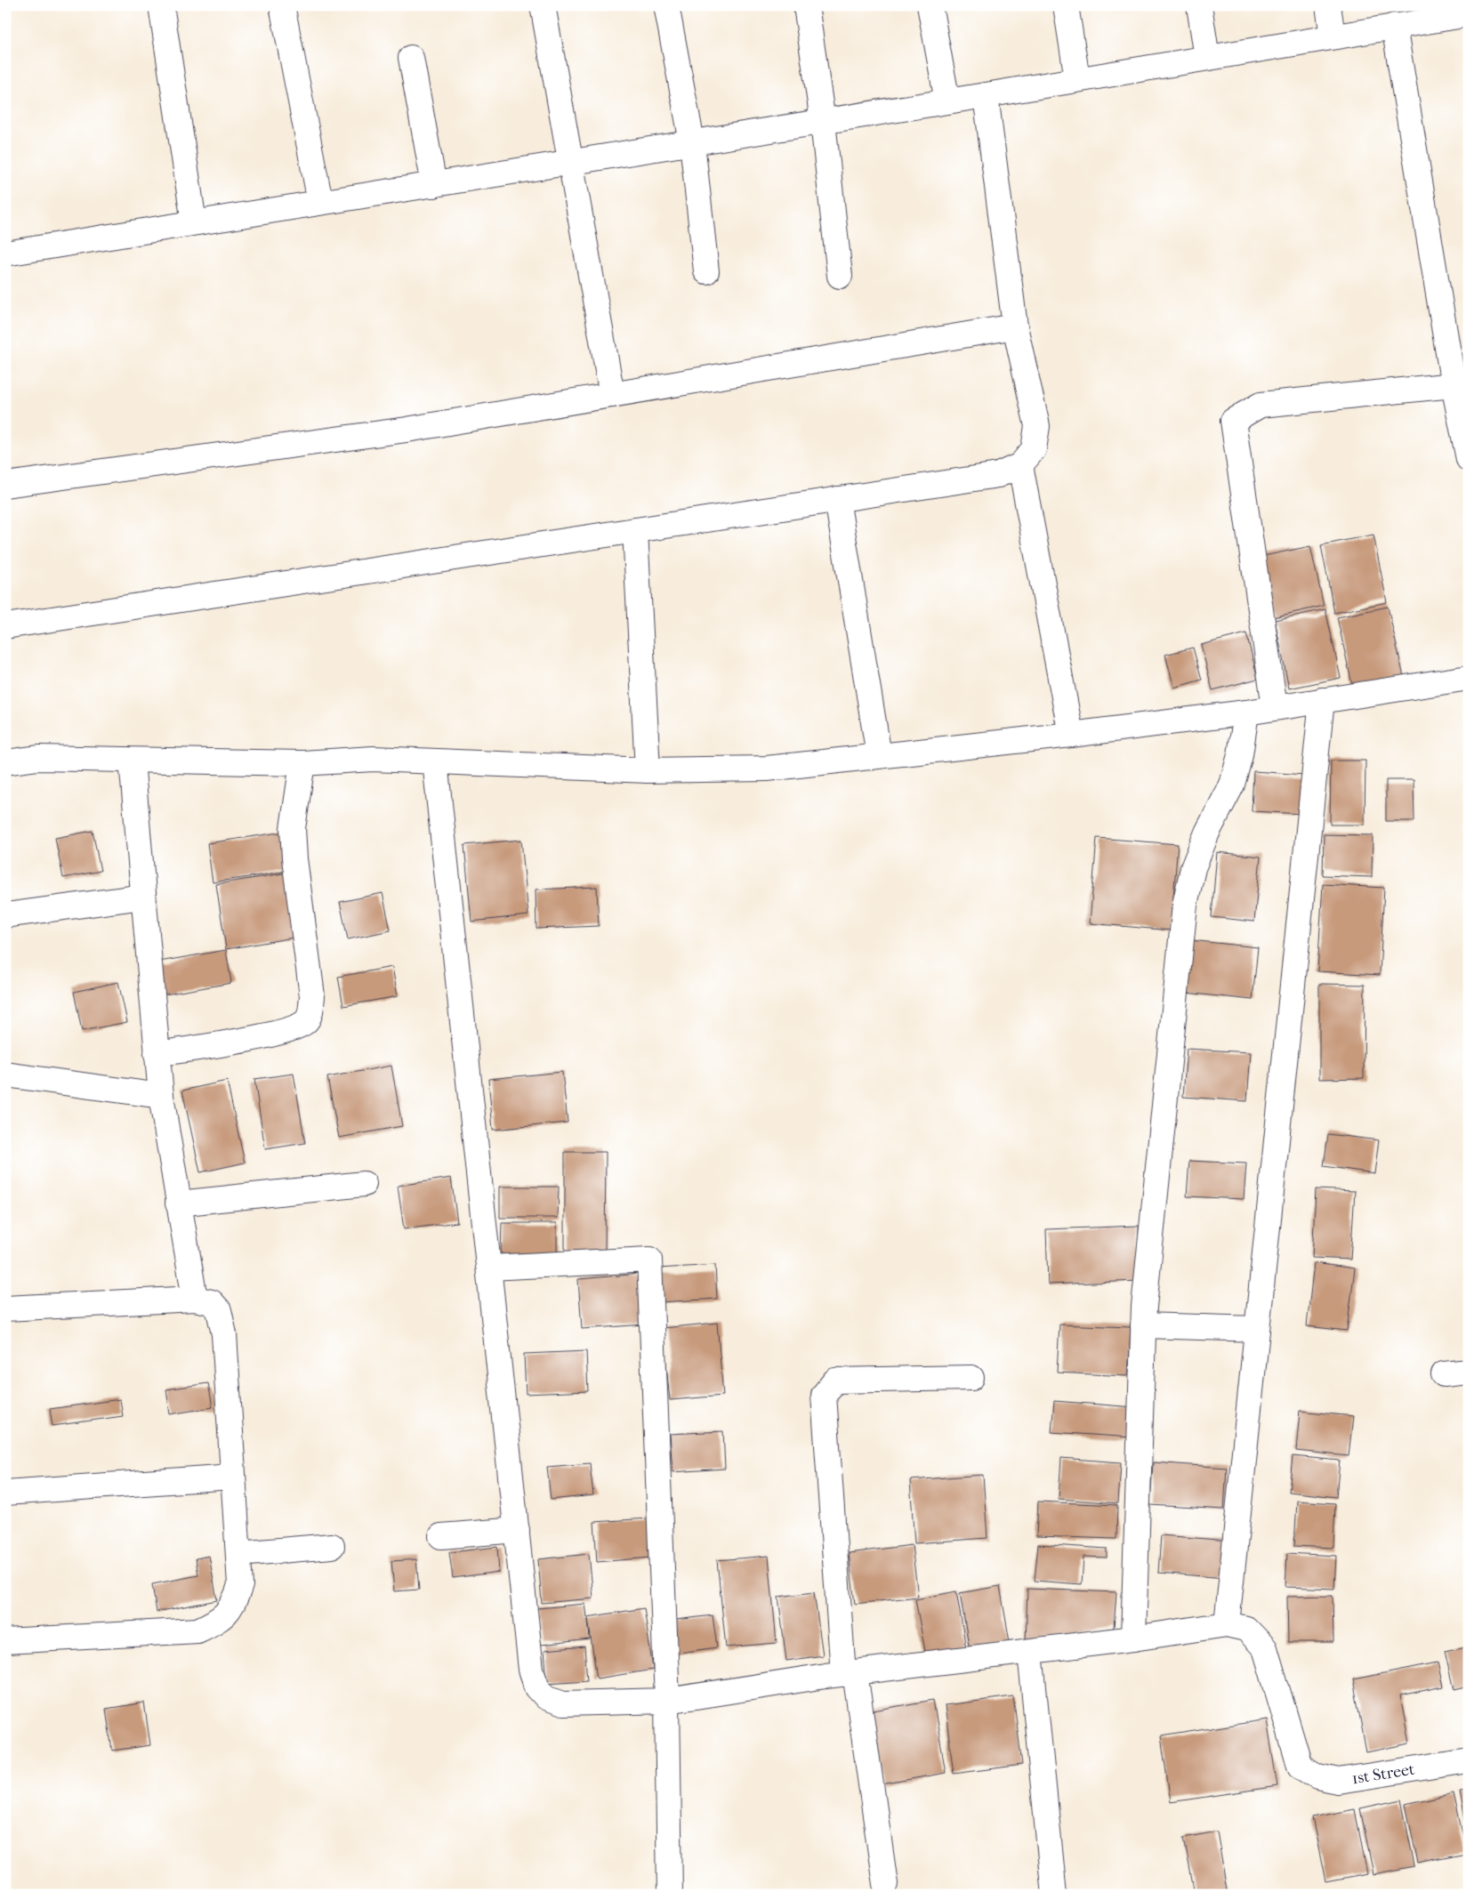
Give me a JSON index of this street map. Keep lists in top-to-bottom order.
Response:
{
  "streets": {
    "street": ["1st Street"]
  }
}
